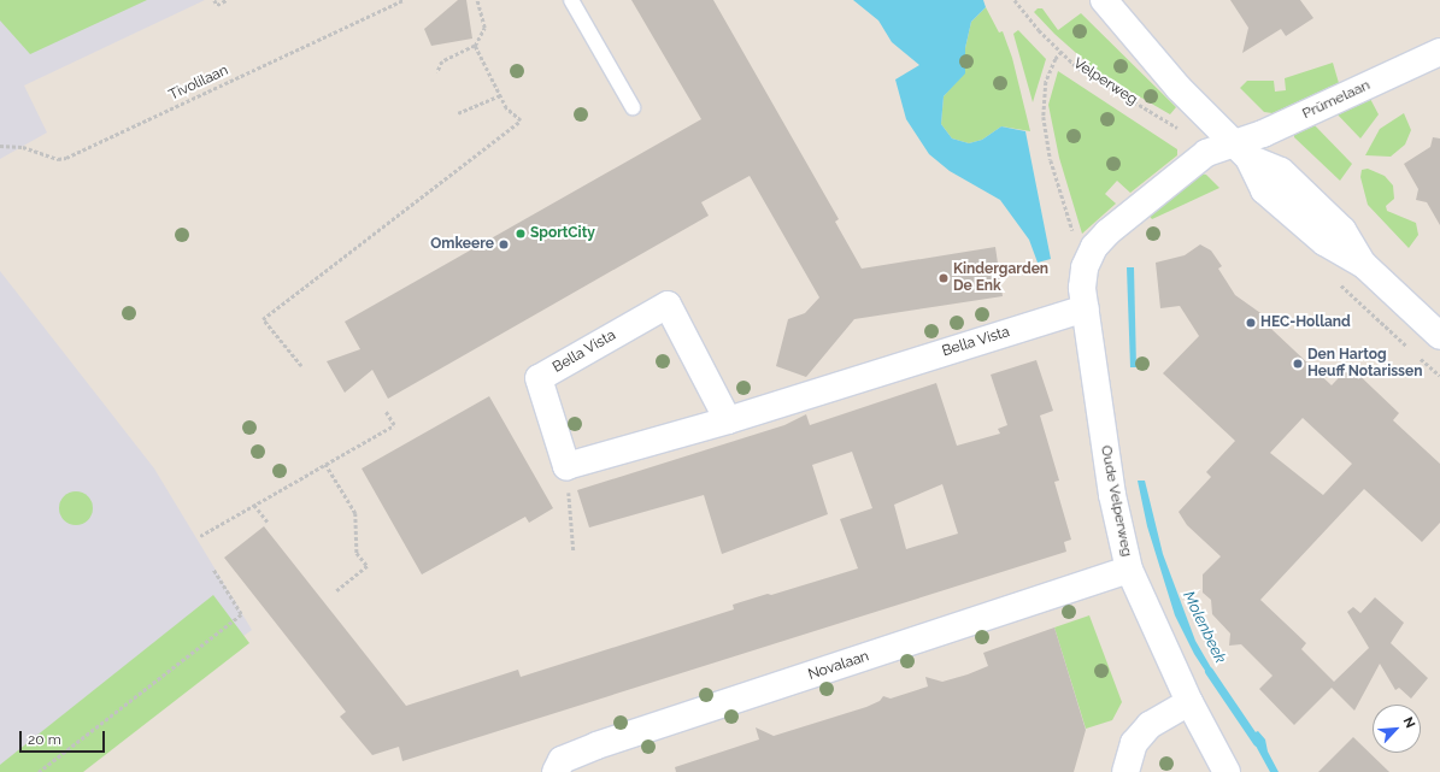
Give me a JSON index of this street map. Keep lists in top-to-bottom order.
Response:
{
  "streets": {
    "street": [
      "Prümelaan",
      "Bella Vista",
      "Oude Velperweg",
      "Novalaan"
    ],
    "path": ["Velperweg", "Tivolilaan"]
  },
  "crossings": [
    ["Velperweg", "Oude Velperweg"],
    ["Prümelaan", "Oude Velperweg"],
    ["Bella Vista", "Oude Velperweg"],
    ["Oude Velperweg", "Novalaan"]
  ],
  "water": ["Molenbeek"],
  "places": [
    "SportCity",
    "Omkeere",
    "Kindergarden De Enk",
    "HEC-Holland",
    "Den Hartog Heuff Notarissen"
  ],
  "scale_bar": "20 m",
  "north": "top right"
}
